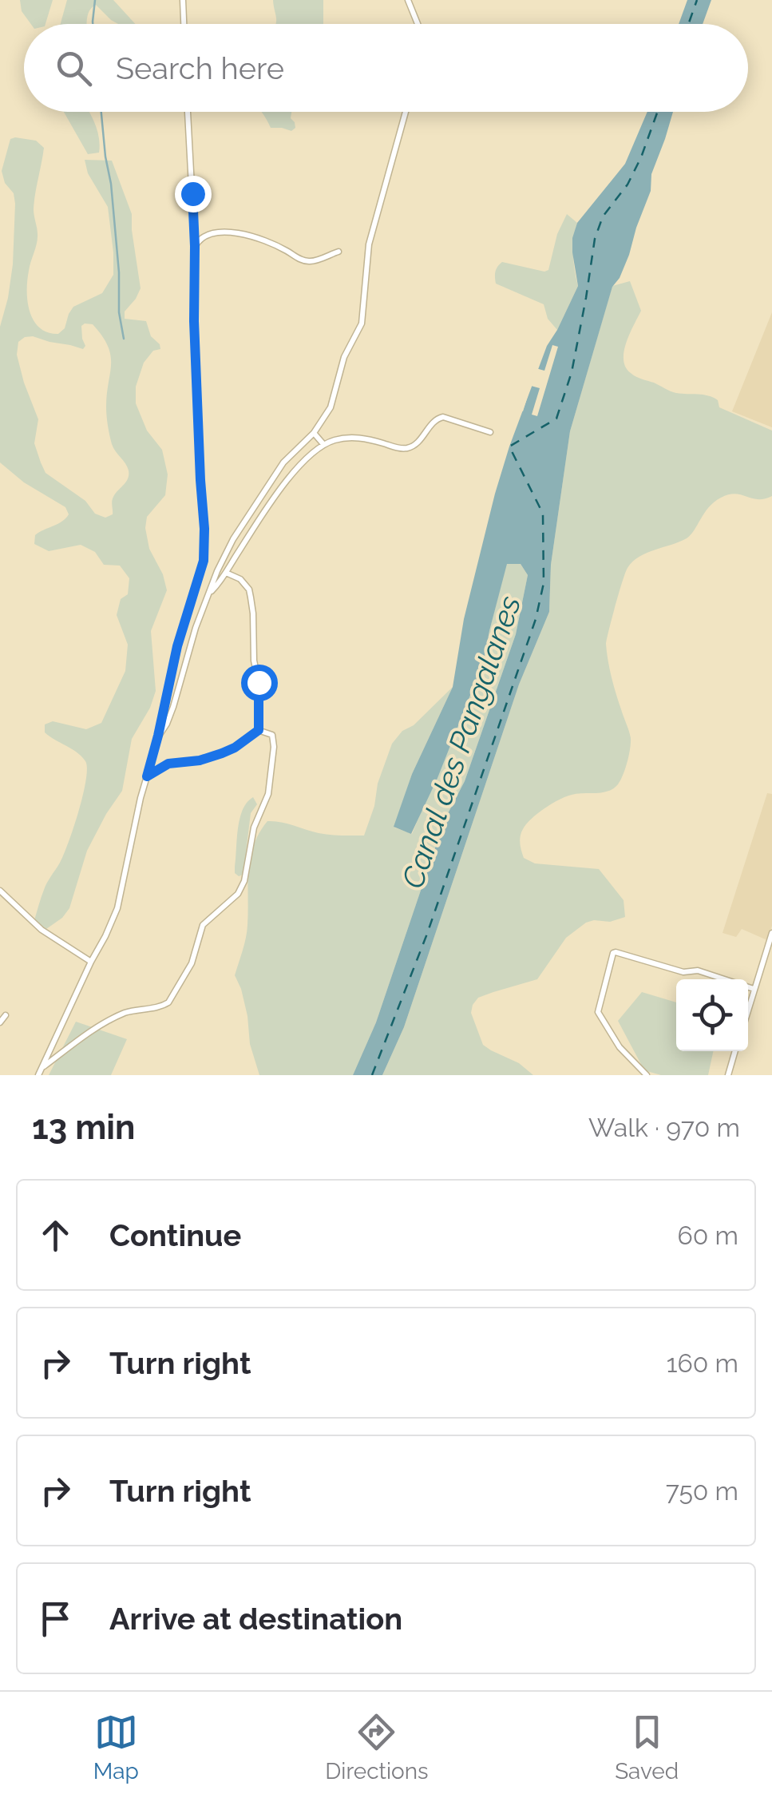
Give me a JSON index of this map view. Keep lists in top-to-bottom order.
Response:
{
  "water": ["Canal des Pangalanes"],
  "page": {
    "search": "Search here",
    "heading": ["13 min", "Walk · 970 m"],
    "list": [
      ["Continue", "60 m"],
      ["Turn right", "160 m"],
      ["Turn right", "750 m"],
      "Arrive at destination"
    ],
    "nav": ["Map", "Directions", "Saved"]
  }
}
